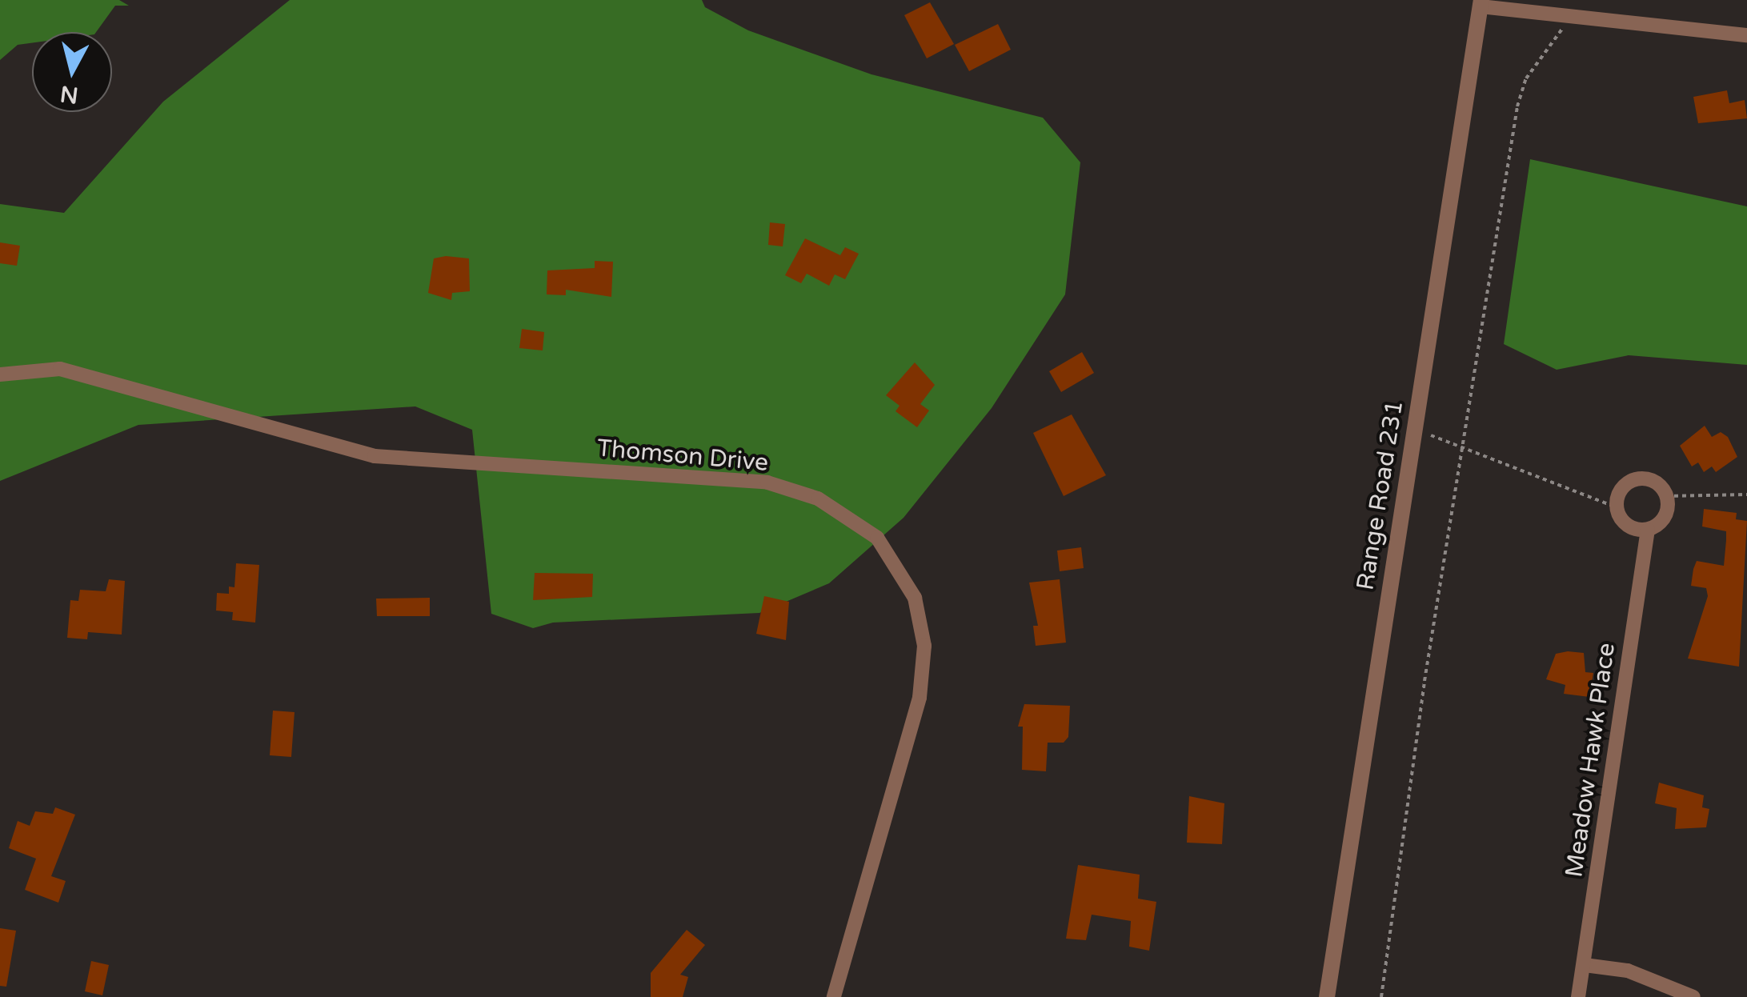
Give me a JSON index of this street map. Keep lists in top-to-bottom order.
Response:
{
  "streets": {
    "street": ["Thomson Drive", "Range Road 231", "Meadow Hawk Place"]
  },
  "north": "bottom"
}
